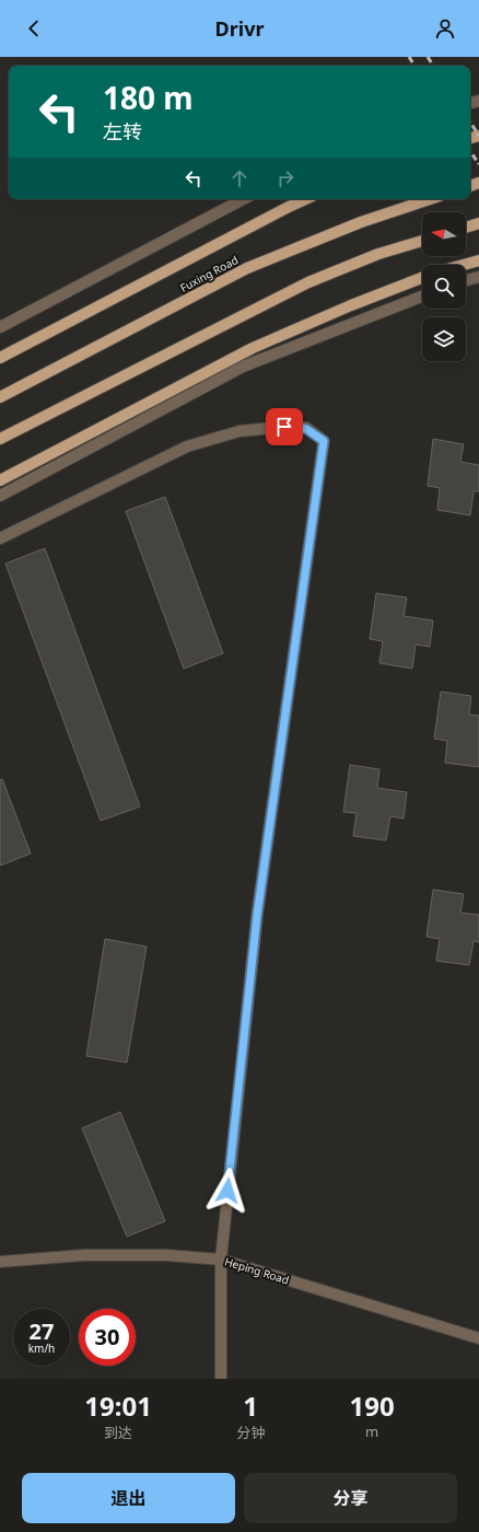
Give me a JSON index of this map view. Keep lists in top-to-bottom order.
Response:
{
  "streets": {
    "main road": ["Fuxing Road"],
    "street": ["Heping Road"]
  },
  "north": "left",
  "page": {
    "header": "Drivr",
    "turn": ["180 m", "左转"],
    "speed": "27 km/h",
    "limit": "30",
    "eta": [
      "19:01",
      "到达",
      "1",
      "分钟",
      "190",
      "m"
    ],
    "buttons": ["退出", "分享"]
  }
}
